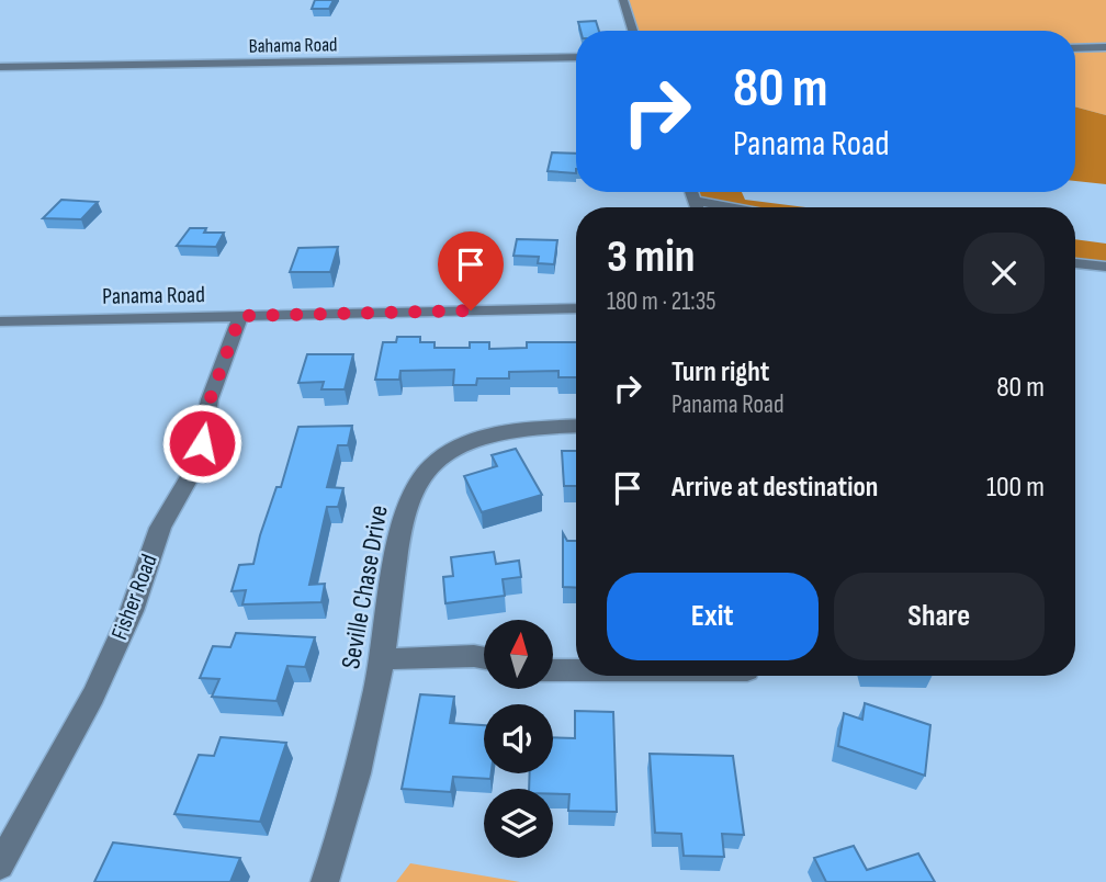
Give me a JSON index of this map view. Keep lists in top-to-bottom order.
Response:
{
  "streets": {
    "street": [
      "Bahama Road",
      "Panama Road",
      "Seville Chase Drive",
      "Fisher Road"
    ]
  },
  "crossings": [
    ["Panama Road", "Fisher Road"]
  ],
  "north": "top",
  "page": {
    "turn": ["80 m", "Panama Road"],
    "heading": ["3 min", "180 m · 21:35"],
    "list": [
      {
        "name": "Turn right",
        "note": "Panama Road",
        "value": "80 m"
      },
      {
        "name": "Arrive at destination",
        "value": "100 m"
      }
    ],
    "buttons": ["Exit", "Share"]
  }
}
